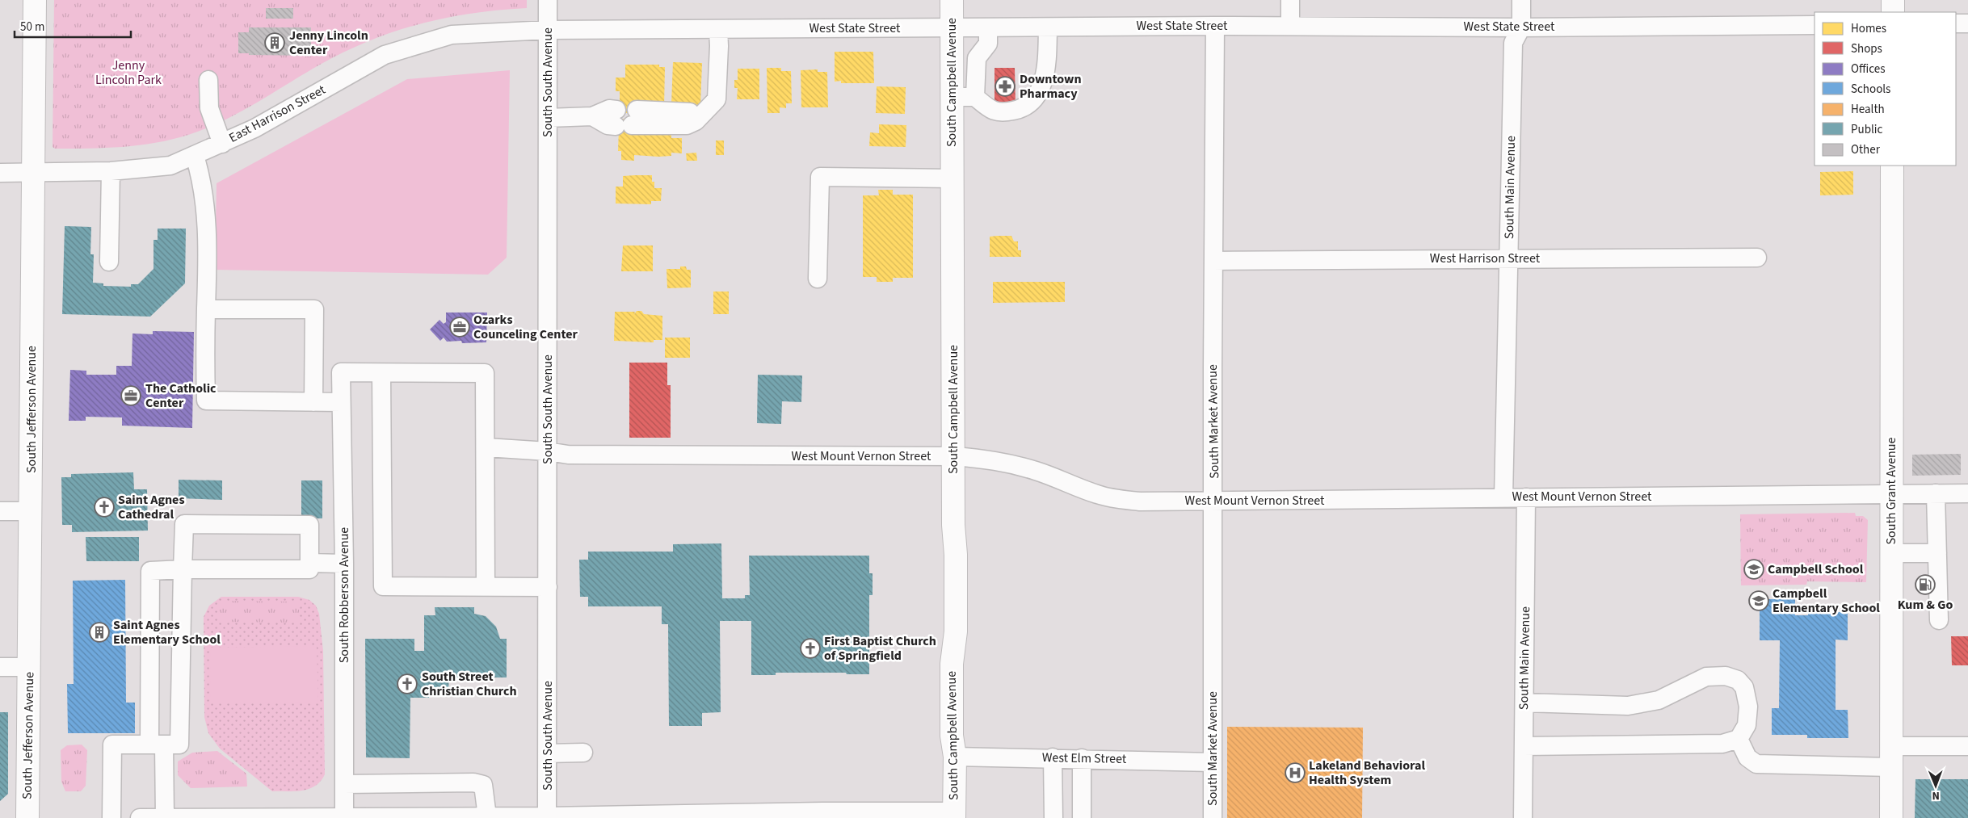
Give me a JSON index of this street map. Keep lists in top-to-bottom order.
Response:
{
  "streets": {
    "main road": ["South Campbell Avenue", "South Jefferson Avenue", "South Grant Avenue"],
    "street": [
      "West State Street",
      "South South Avenue",
      "East Harrison Street",
      "South Main Avenue",
      "West Harrison Street",
      "South Market Avenue",
      "West Mount Vernon Street",
      "South Robberson Avenue",
      "West Elm Street"
    ]
  },
  "crossings": [
    ["West State Street", "South South Avenue"],
    ["West State Street", "South Campbell Avenue"],
    ["West State Street", "East Harrison Street"],
    ["West State Street", "South Main Avenue"],
    ["West State Street", "South Market Avenue"],
    ["South South Avenue", "East Harrison Street"],
    ["South South Avenue", "West Mount Vernon Street"],
    ["South Campbell Avenue", "West Mount Vernon Street"],
    ["South Campbell Avenue", "West Elm Street"],
    ["East Harrison Street", "South Jefferson Avenue"],
    ["South Main Avenue", "West Harrison Street"],
    ["South Main Avenue", "West Mount Vernon Street"],
    ["West Harrison Street", "South Market Avenue"],
    ["South Market Avenue", "West Mount Vernon Street"],
    ["South Market Avenue", "West Elm Street"],
    ["West Mount Vernon Street", "South Grant Avenue"]
  ],
  "parks": ["Jenny Lincoln Park"],
  "places": {
    "building": ["Jenny Lincoln Center", "Saint Agnes Elementary School"],
    "pharmacy": ["Downtown Pharmacy"],
    "office": ["Ozarks Counceling Center", "The Catholic Center"],
    "church": ["Saint Agnes Cathedral", "First Baptist Church of Springfield", "South Street Christian Church"],
    "school or university": ["Campbell School", "Campbell Elementary School"],
    "fuel station": ["Kum & Go"],
    "hospital": ["Lakeland Behavioral Health System"]
  },
  "legend": [
    "Homes",
    "Shops",
    "Offices",
    "Schools",
    "Health",
    "Public",
    "Other"
  ],
  "scale_bar": "50 m",
  "north": "bottom"
}
